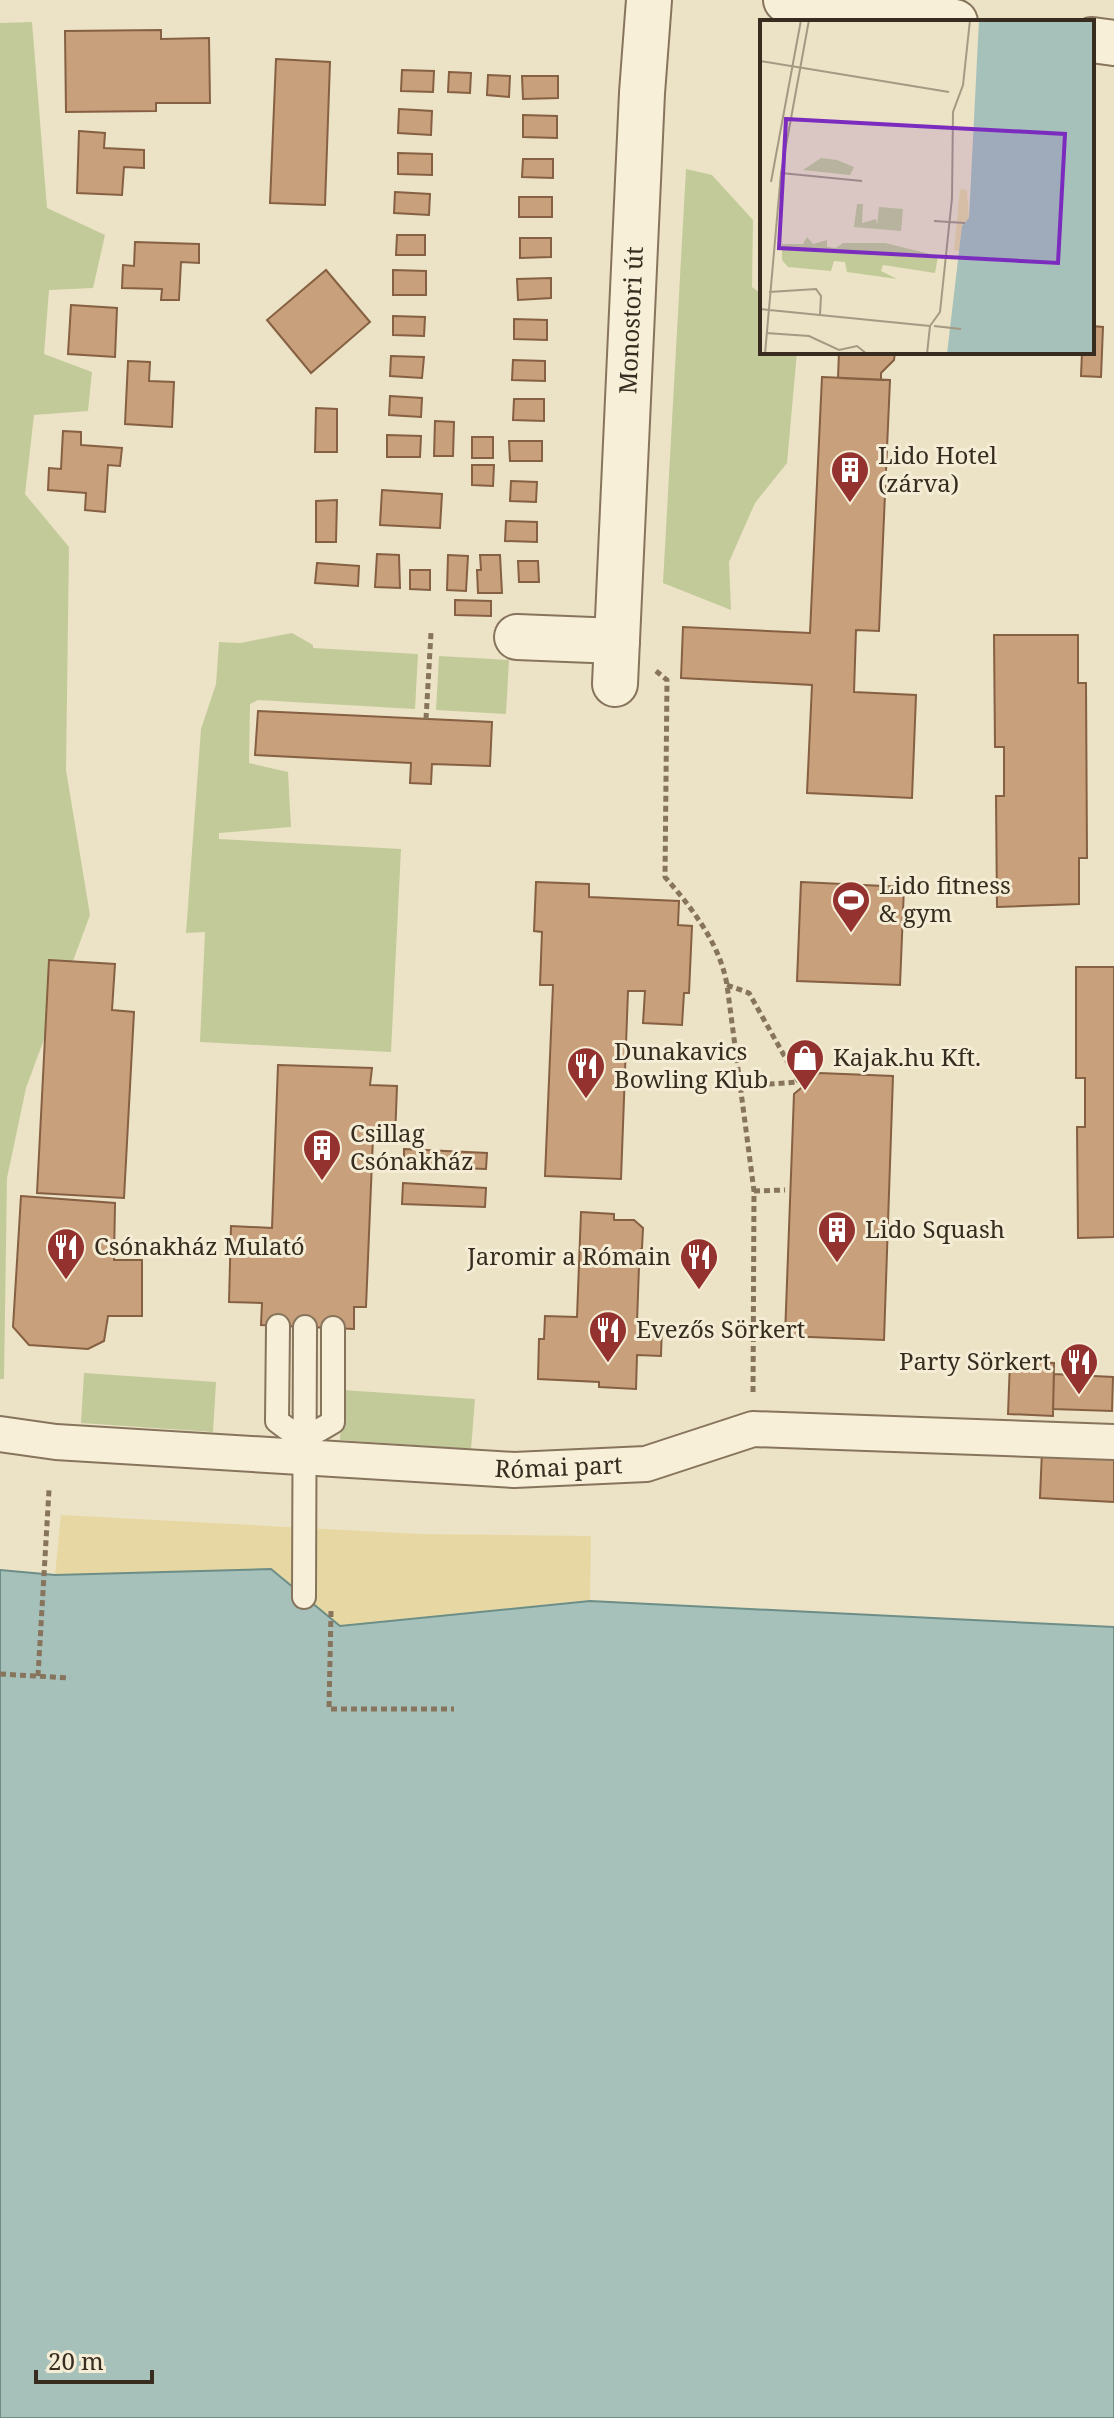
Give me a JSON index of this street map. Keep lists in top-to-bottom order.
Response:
{
  "streets": {
    "street": ["Monostori út", "Római part"]
  },
  "places": {
    "building": ["Lido Hotel (zárva)", "Csillag Csónakház", "Lido Squash"],
    "sports": ["Lido fitness & gym"],
    "shop": ["Kajak.hu Kft."],
    "restaurant": [
      "Dunakavics Bowling Klub",
      "Csónakház Mulató",
      "Jaromir a Rómain",
      "Evezős Sörkert",
      "Party Sörkert"
    ]
  },
  "scale_bar": "20 m"
}
